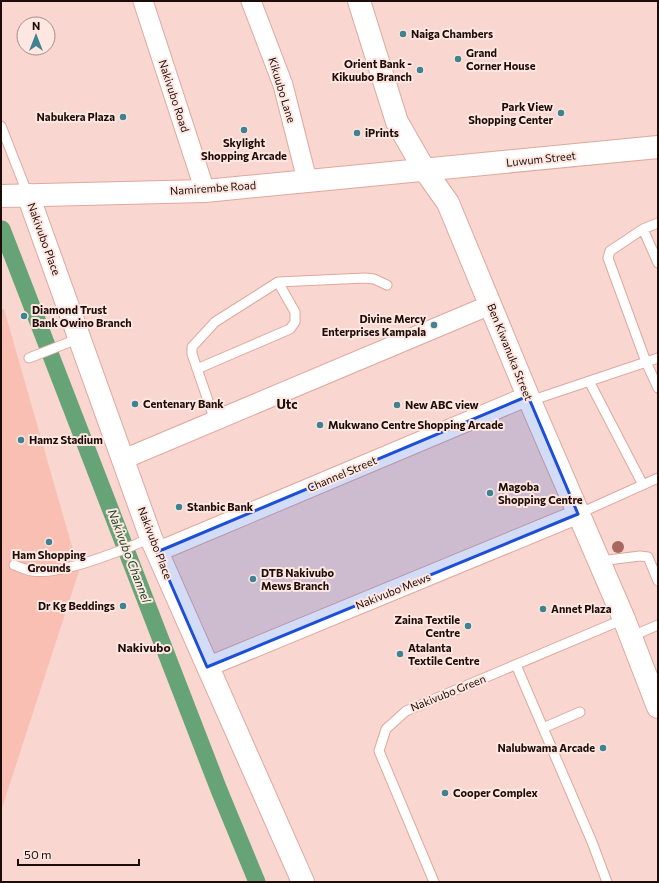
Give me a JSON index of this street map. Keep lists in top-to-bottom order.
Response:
{
  "streets": {
    "main road": [
      "Luwum Street",
      "Namirembe Road",
      "Nakivubo Place",
      "Ben Kiwanuka Street"
    ],
    "street": [
      "Kikuubo Lane",
      "Nakivubo Road",
      "Channel Street",
      "Nakivubo Mews"
    ],
    "lane": ["Nakivubo Green"]
  },
  "crossings": [
    ["Kikuubo Lane", "Namirembe Road"],
    ["Nakivubo Road", "Namirembe Road"],
    ["Luwum Street", "Namirembe Road"],
    ["Luwum Street", "Ben Kiwanuka Street"],
    ["Namirembe Road", "Nakivubo Place"],
    ["Namirembe Road", "Ben Kiwanuka Street"],
    ["Nakivubo Place", "Channel Street"],
    ["Nakivubo Place", "Nakivubo Mews"],
    ["Ben Kiwanuka Street", "Channel Street"],
    ["Ben Kiwanuka Street", "Nakivubo Mews"],
    ["Ben Kiwanuka Street", "Nakivubo Green"]
  ],
  "districts": ["Utc", "Nakivubo"],
  "water": ["Nakivubo Channel"],
  "places": [
    "Naiga Chambers",
    "Grand Corner House",
    "Orient Bank - Kikuubo Branch",
    "Park View Shopping Center",
    "Nabukera Plaza",
    "Skylight Shopping Arcade",
    "iPrints",
    "Diamond Trust Bank Owino Branch",
    "Divine Mercy Enterprises Kampala",
    "Centenary Bank",
    "New ABC view",
    "Mukwano Centre Shopping Arcade",
    "Hamz Stadium",
    "Magoba Shopping Centre",
    "Stanbic Bank",
    "Ham Shopping Grounds",
    "DTB Nakivubo Mews Branch",
    "Dr Kg Beddings",
    "Annet Plaza",
    "Zaina Textile Centre",
    "Atalanta Textile Centre",
    "Nalubwama Arcade",
    "Cooper Complex"
  ],
  "scale_bar": "50 m",
  "north": "top"
}
